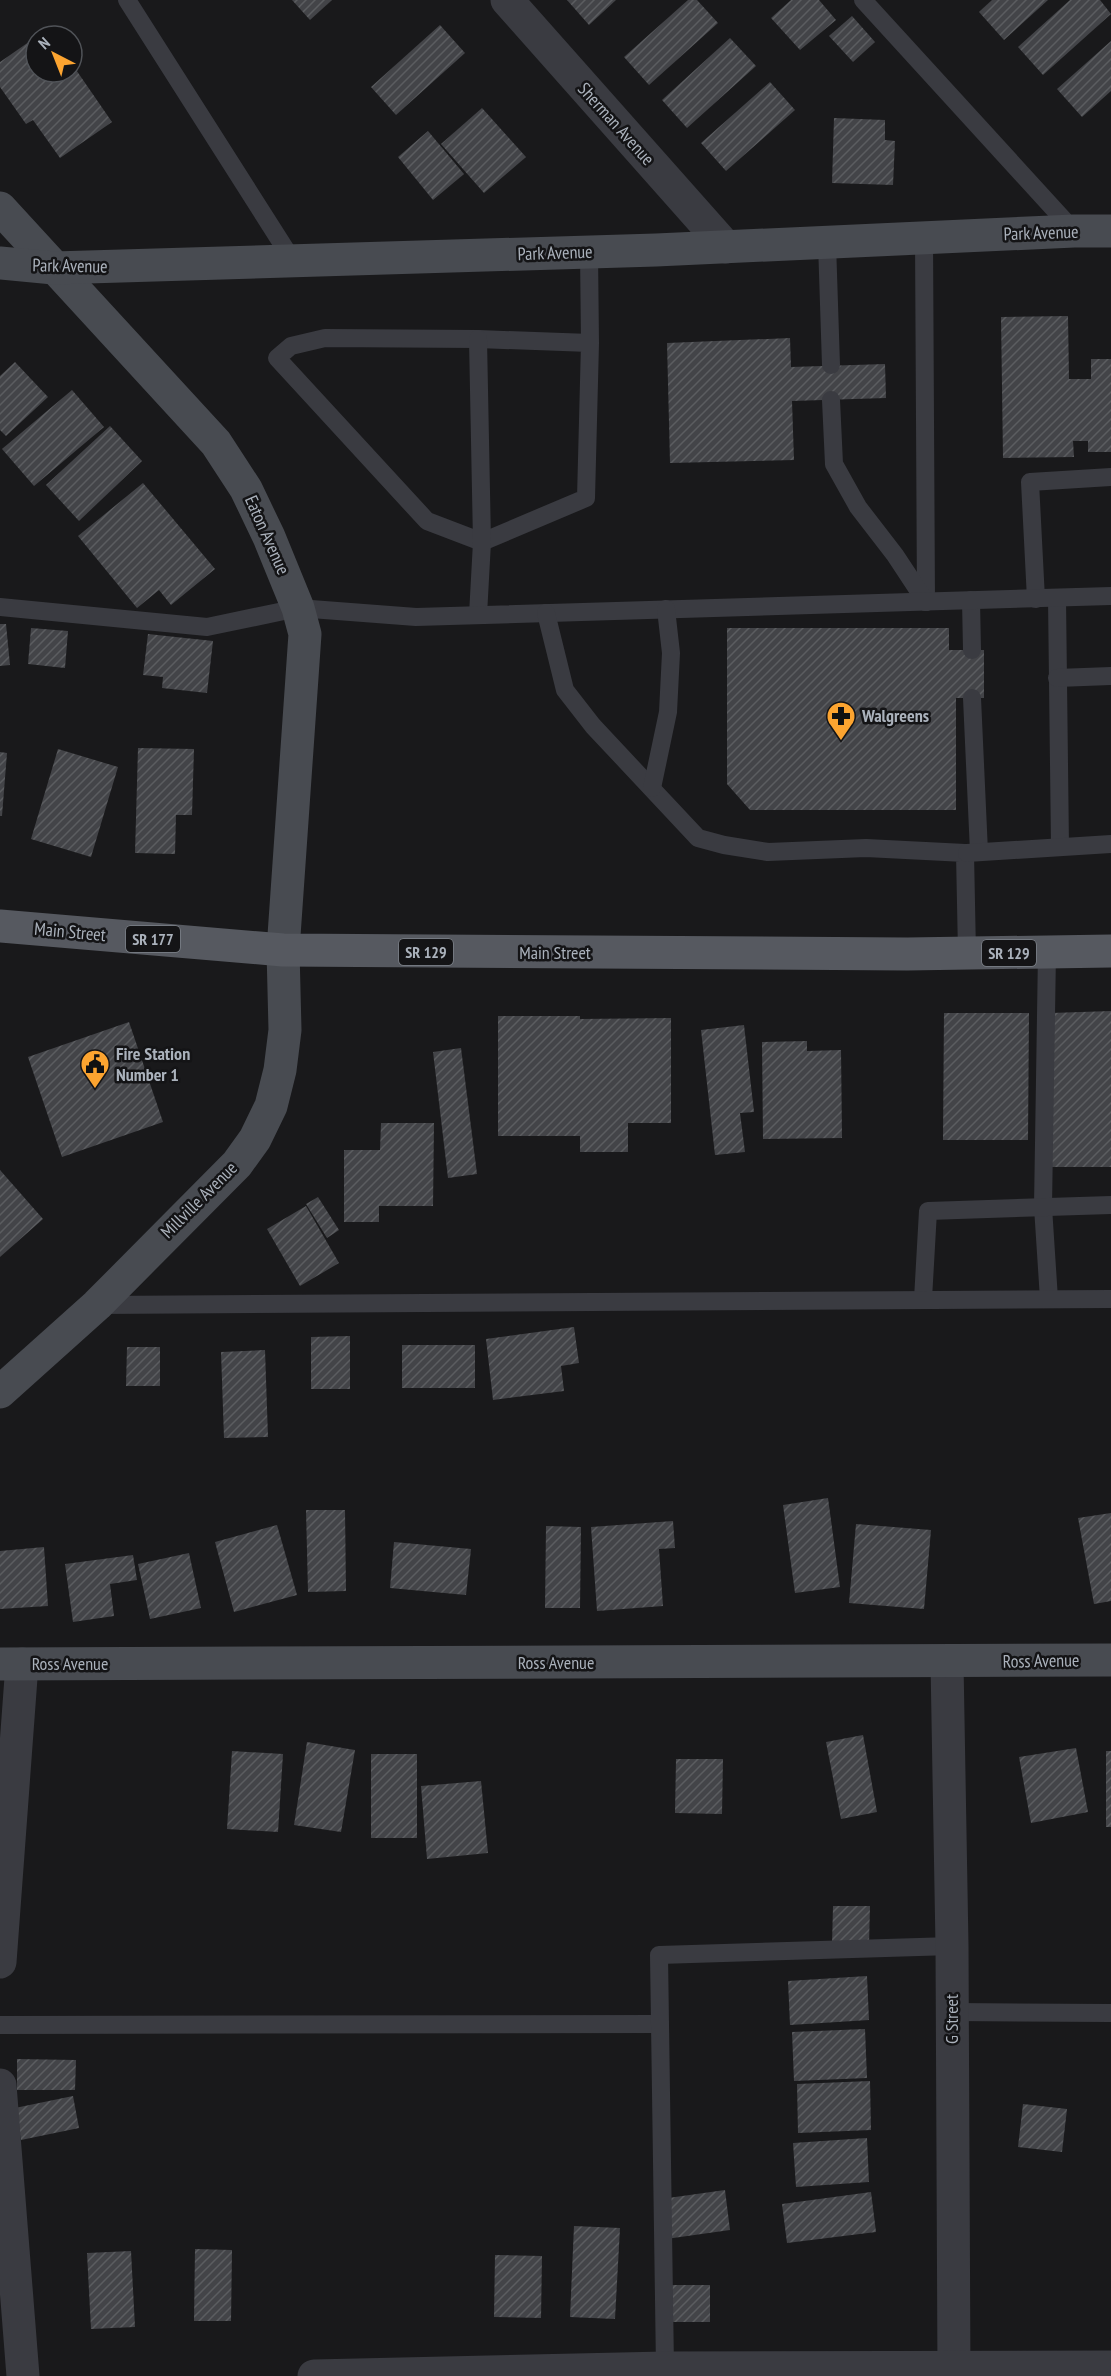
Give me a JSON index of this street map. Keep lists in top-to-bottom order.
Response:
{
  "streets": {
    "main road": [
      "Park Avenue",
      "Eaton Avenue",
      "Main Street",
      "SR 177",
      "SR 129",
      "Millville Avenue",
      "Ross Avenue"
    ],
    "street": ["Sherman Avenue", "G Street"]
  },
  "crossings": [
    ["Sherman Avenue", "Park Avenue"],
    ["Park Avenue", "Eaton Avenue"],
    ["Eaton Avenue", "Main Street"],
    ["Eaton Avenue", "Millville Avenue"],
    ["Main Street", "Millville Avenue"],
    ["Ross Avenue", "G Street"]
  ],
  "places": {
    "pharmacy": ["Walgreens"],
    "public building": ["Fire Station Number 1"]
  },
  "north": "top left"
}
